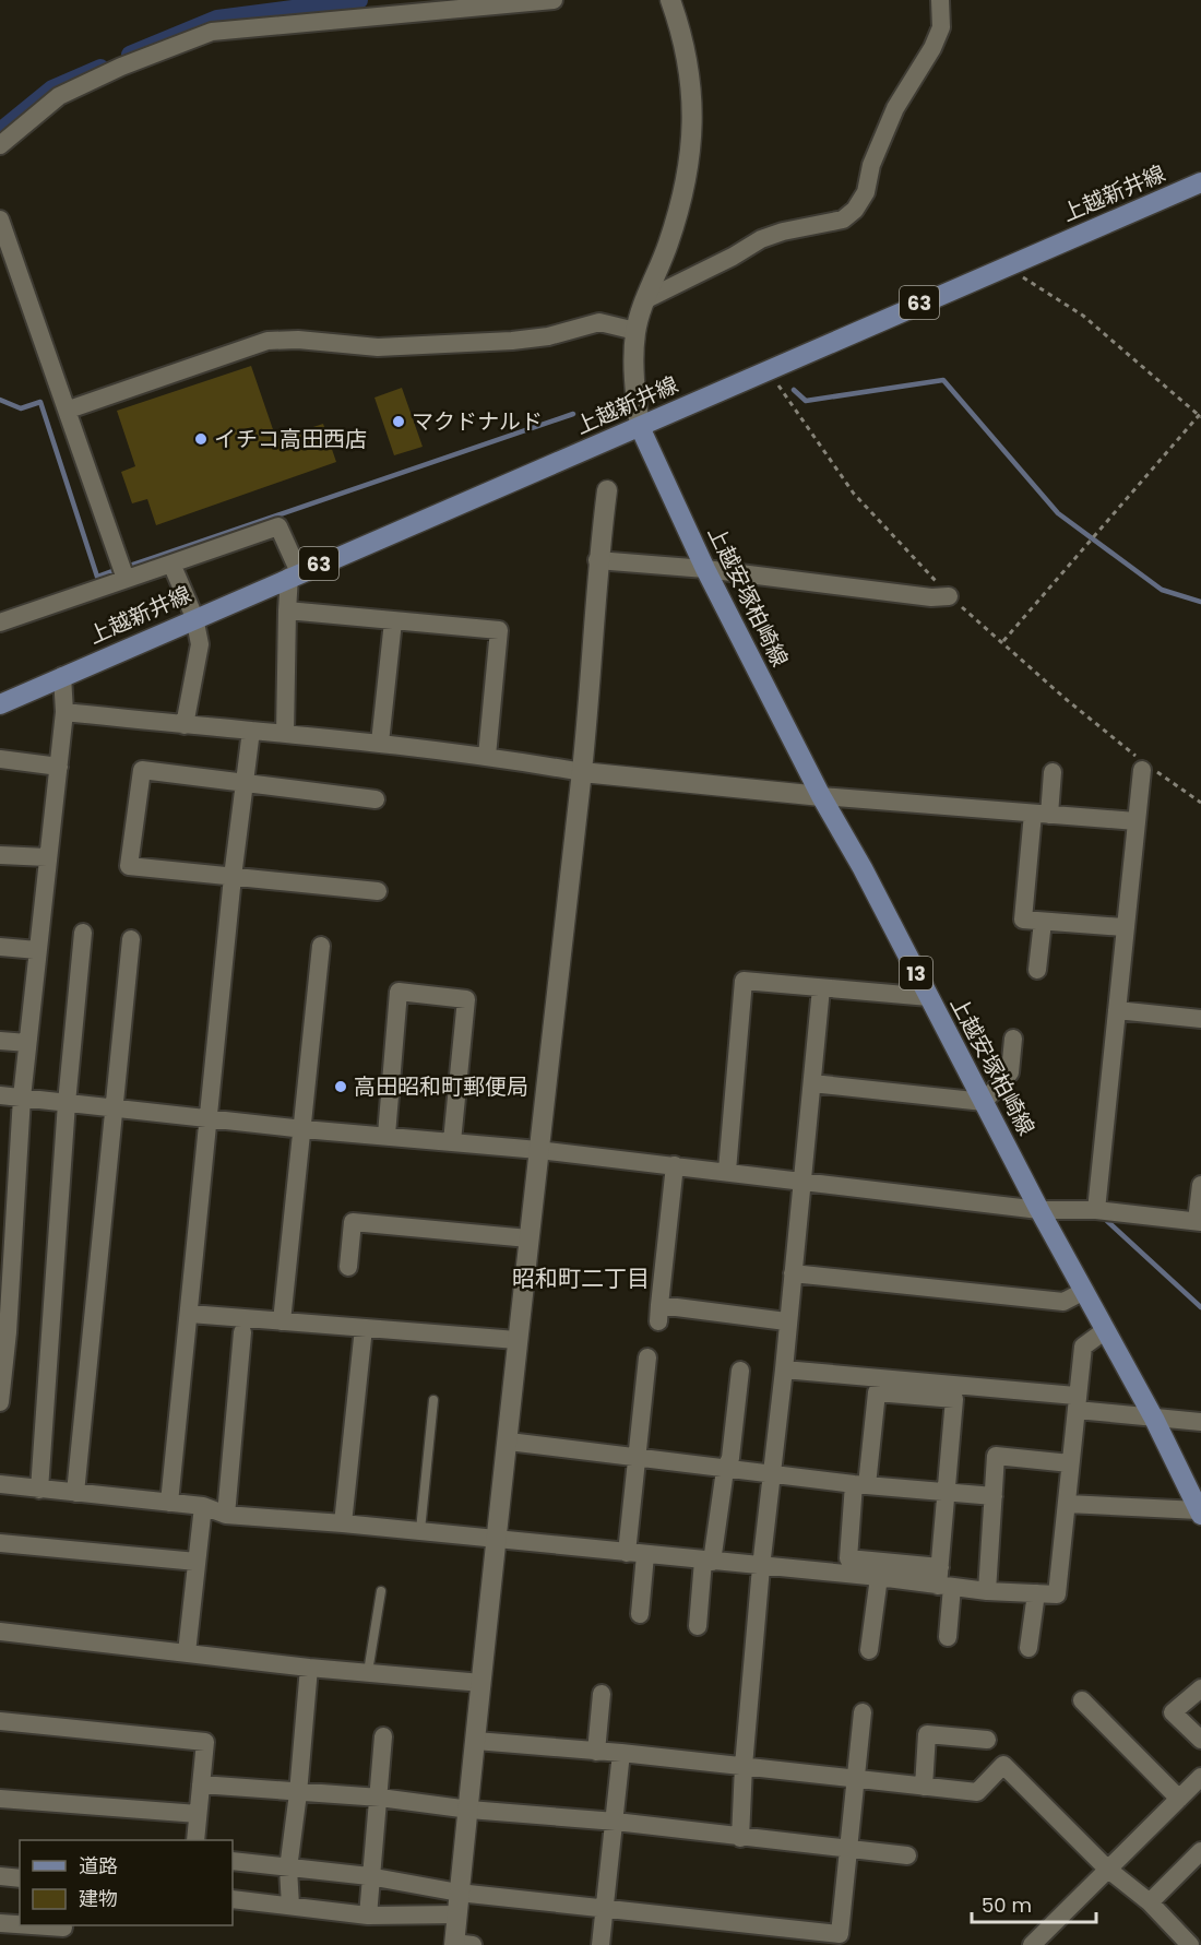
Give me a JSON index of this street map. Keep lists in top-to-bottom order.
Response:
{
  "streets": {
    "main road": [
      "上越新井線",
      "63",
      "上越安塚柏崎線",
      "13"
    ]
  },
  "crossings": [
    ["上越新井線", "上越安塚柏崎線"]
  ],
  "districts": ["昭和町二丁目"],
  "places": ["マクドナルド", "イチコ高田西店", "高田昭和町郵便局"],
  "legend": ["道路", "建物"],
  "scale_bar": "50 m"
}
